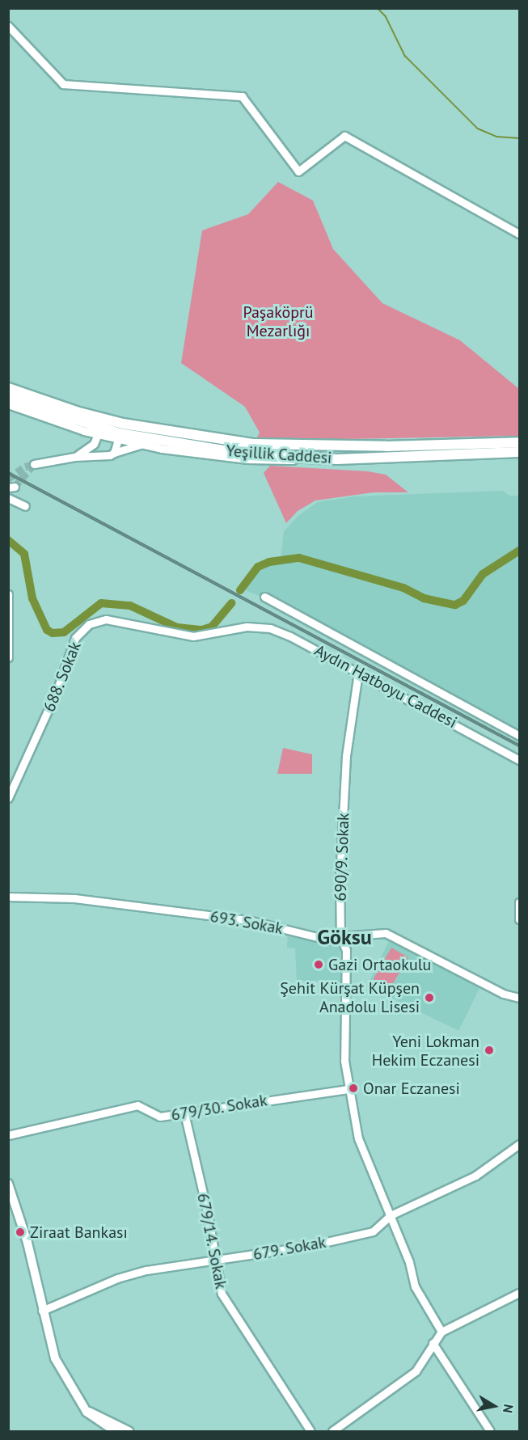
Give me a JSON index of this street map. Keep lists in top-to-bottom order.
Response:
{
  "streets": {
    "highway": ["Yeşillik Caddesi"],
    "street": [
      "688. Sokak",
      "Aydın Hatboyu Caddesi",
      "690/9. Sokak",
      "693. Sokak",
      "679/30. Sokak",
      "679/14. Sokak",
      "679. Sokak"
    ]
  },
  "crossings": [
    ["688. Sokak", "Aydın Hatboyu Caddesi"],
    ["Aydın Hatboyu Caddesi", "690/9. Sokak"],
    ["690/9. Sokak", "693. Sokak"],
    ["690/9. Sokak", "679/30. Sokak"],
    ["690/9. Sokak", "679. Sokak"],
    ["679/30. Sokak", "679/14. Sokak"],
    ["679/14. Sokak", "679. Sokak"]
  ],
  "districts": ["Göksu"],
  "parks": ["Paşaköprü Mezarlığı"],
  "places": [
    "Gazi Ortaokulu",
    "Şehit Kürşat Küpşen Anadolu Lisesi",
    "Yeni Lokman Hekim Eczanesi",
    "Onar Eczanesi",
    "Ziraat Bankası"
  ],
  "north": "right"
}
